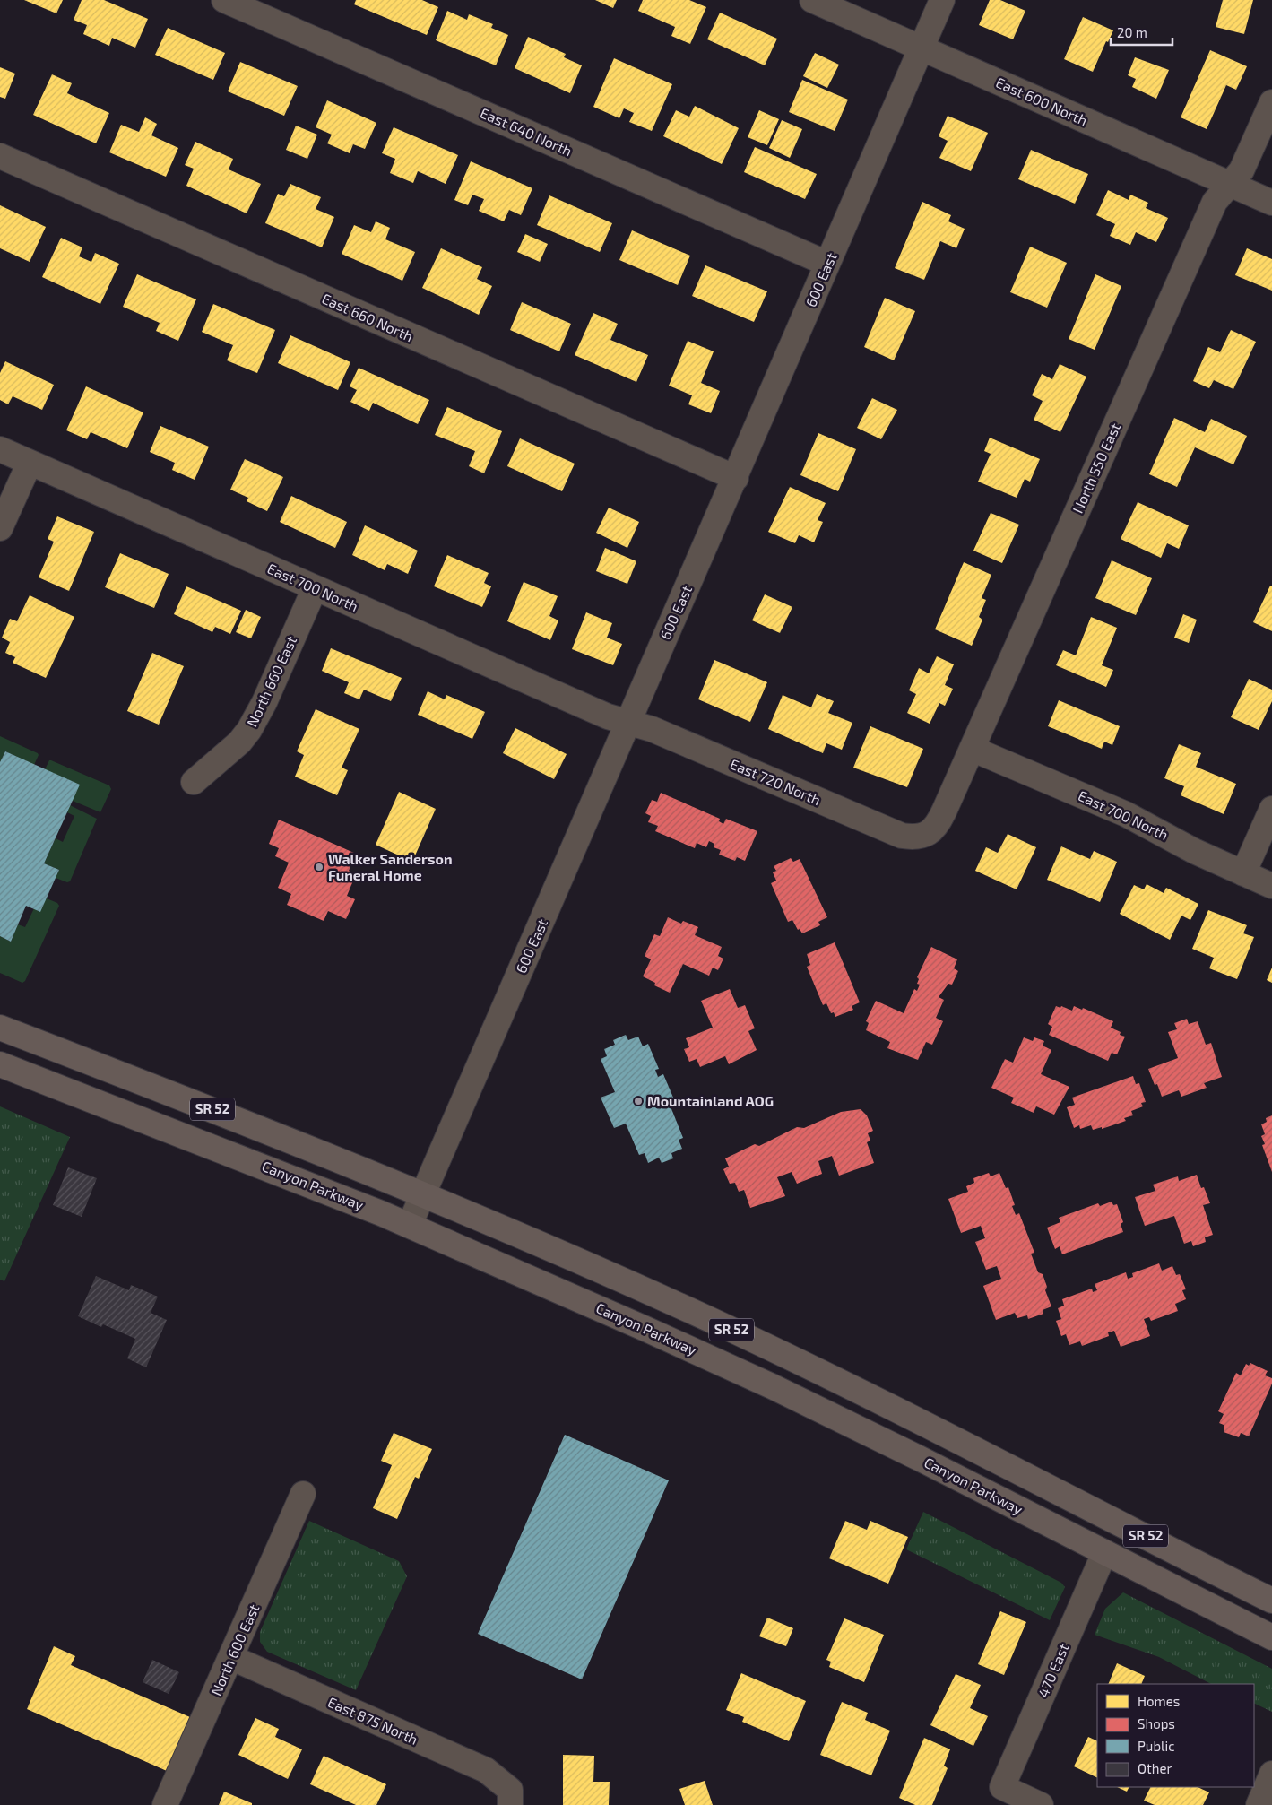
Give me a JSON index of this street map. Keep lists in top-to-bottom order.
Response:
{
  "streets": {
    "highway": ["SR 52", "Canyon Parkway"],
    "street": [
      "East 600 North",
      "East 640 North",
      "600 East",
      "East 660 North",
      "North 550 East",
      "East 700 North",
      "North 660 East",
      "East 720 North",
      "North 600 East",
      "470 East",
      "East 875 North"
    ]
  },
  "crossings": [
    ["East 600 North", "600 East"],
    ["East 600 North", "North 550 East"],
    ["East 640 North", "600 East"],
    ["600 East", "East 660 North"],
    ["600 East", "East 700 North"],
    ["600 East", "East 720 North"],
    ["600 East", "SR 52"],
    ["600 East", "Canyon Parkway"],
    ["North 550 East", "East 700 North"],
    ["North 550 East", "East 720 North"],
    ["East 700 North", "North 660 East"],
    ["East 700 North", "East 720 North"],
    ["Canyon Parkway", "470 East"],
    ["North 600 East", "East 875 North"]
  ],
  "places": ["Walker Sanderson Funeral Home", "Mountainland AOG"],
  "legend": [
    "Homes",
    "Shops",
    "Public",
    "Other"
  ],
  "scale_bar": "20 m"
}
